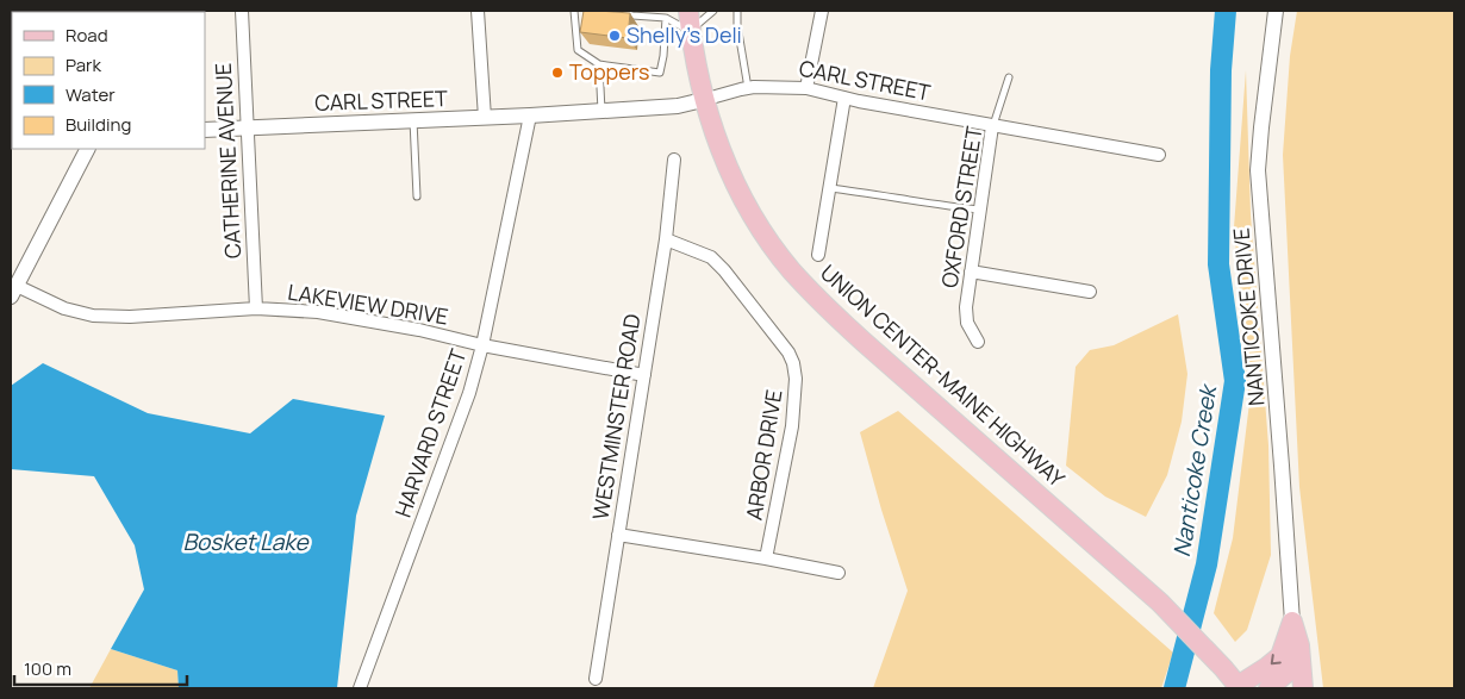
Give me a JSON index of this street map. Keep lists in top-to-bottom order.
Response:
{
  "streets": {
    "main road": ["UNION CENTER-MAINE HIGHWAY"],
    "street": [
      "CARL STREET",
      "CATHERINE AVENUE",
      "OXFORD STREET",
      "LAKEVIEW DRIVE",
      "NANTICOKE DRIVE",
      "WESTMINSTER ROAD",
      "HARVARD STREET",
      "ARBOR DRIVE"
    ]
  },
  "crossings": [
    ["CARL STREET", "CATHERINE AVENUE"],
    ["CARL STREET", "OXFORD STREET"],
    ["CARL STREET", "UNION CENTER-MAINE HIGHWAY"],
    ["CARL STREET", "HARVARD STREET"],
    ["CATHERINE AVENUE", "LAKEVIEW DRIVE"],
    ["LAKEVIEW DRIVE", "WESTMINSTER ROAD"],
    ["LAKEVIEW DRIVE", "HARVARD STREET"],
    ["WESTMINSTER ROAD", "ARBOR DRIVE"]
  ],
  "water": ["Nanticoke Creek", "Bosket Lake"],
  "places": ["Shelly's Deli", "Toppers"],
  "legend": [
    "Road",
    "Park",
    "Water",
    "Building"
  ],
  "scale_bar": "100 m"
}
